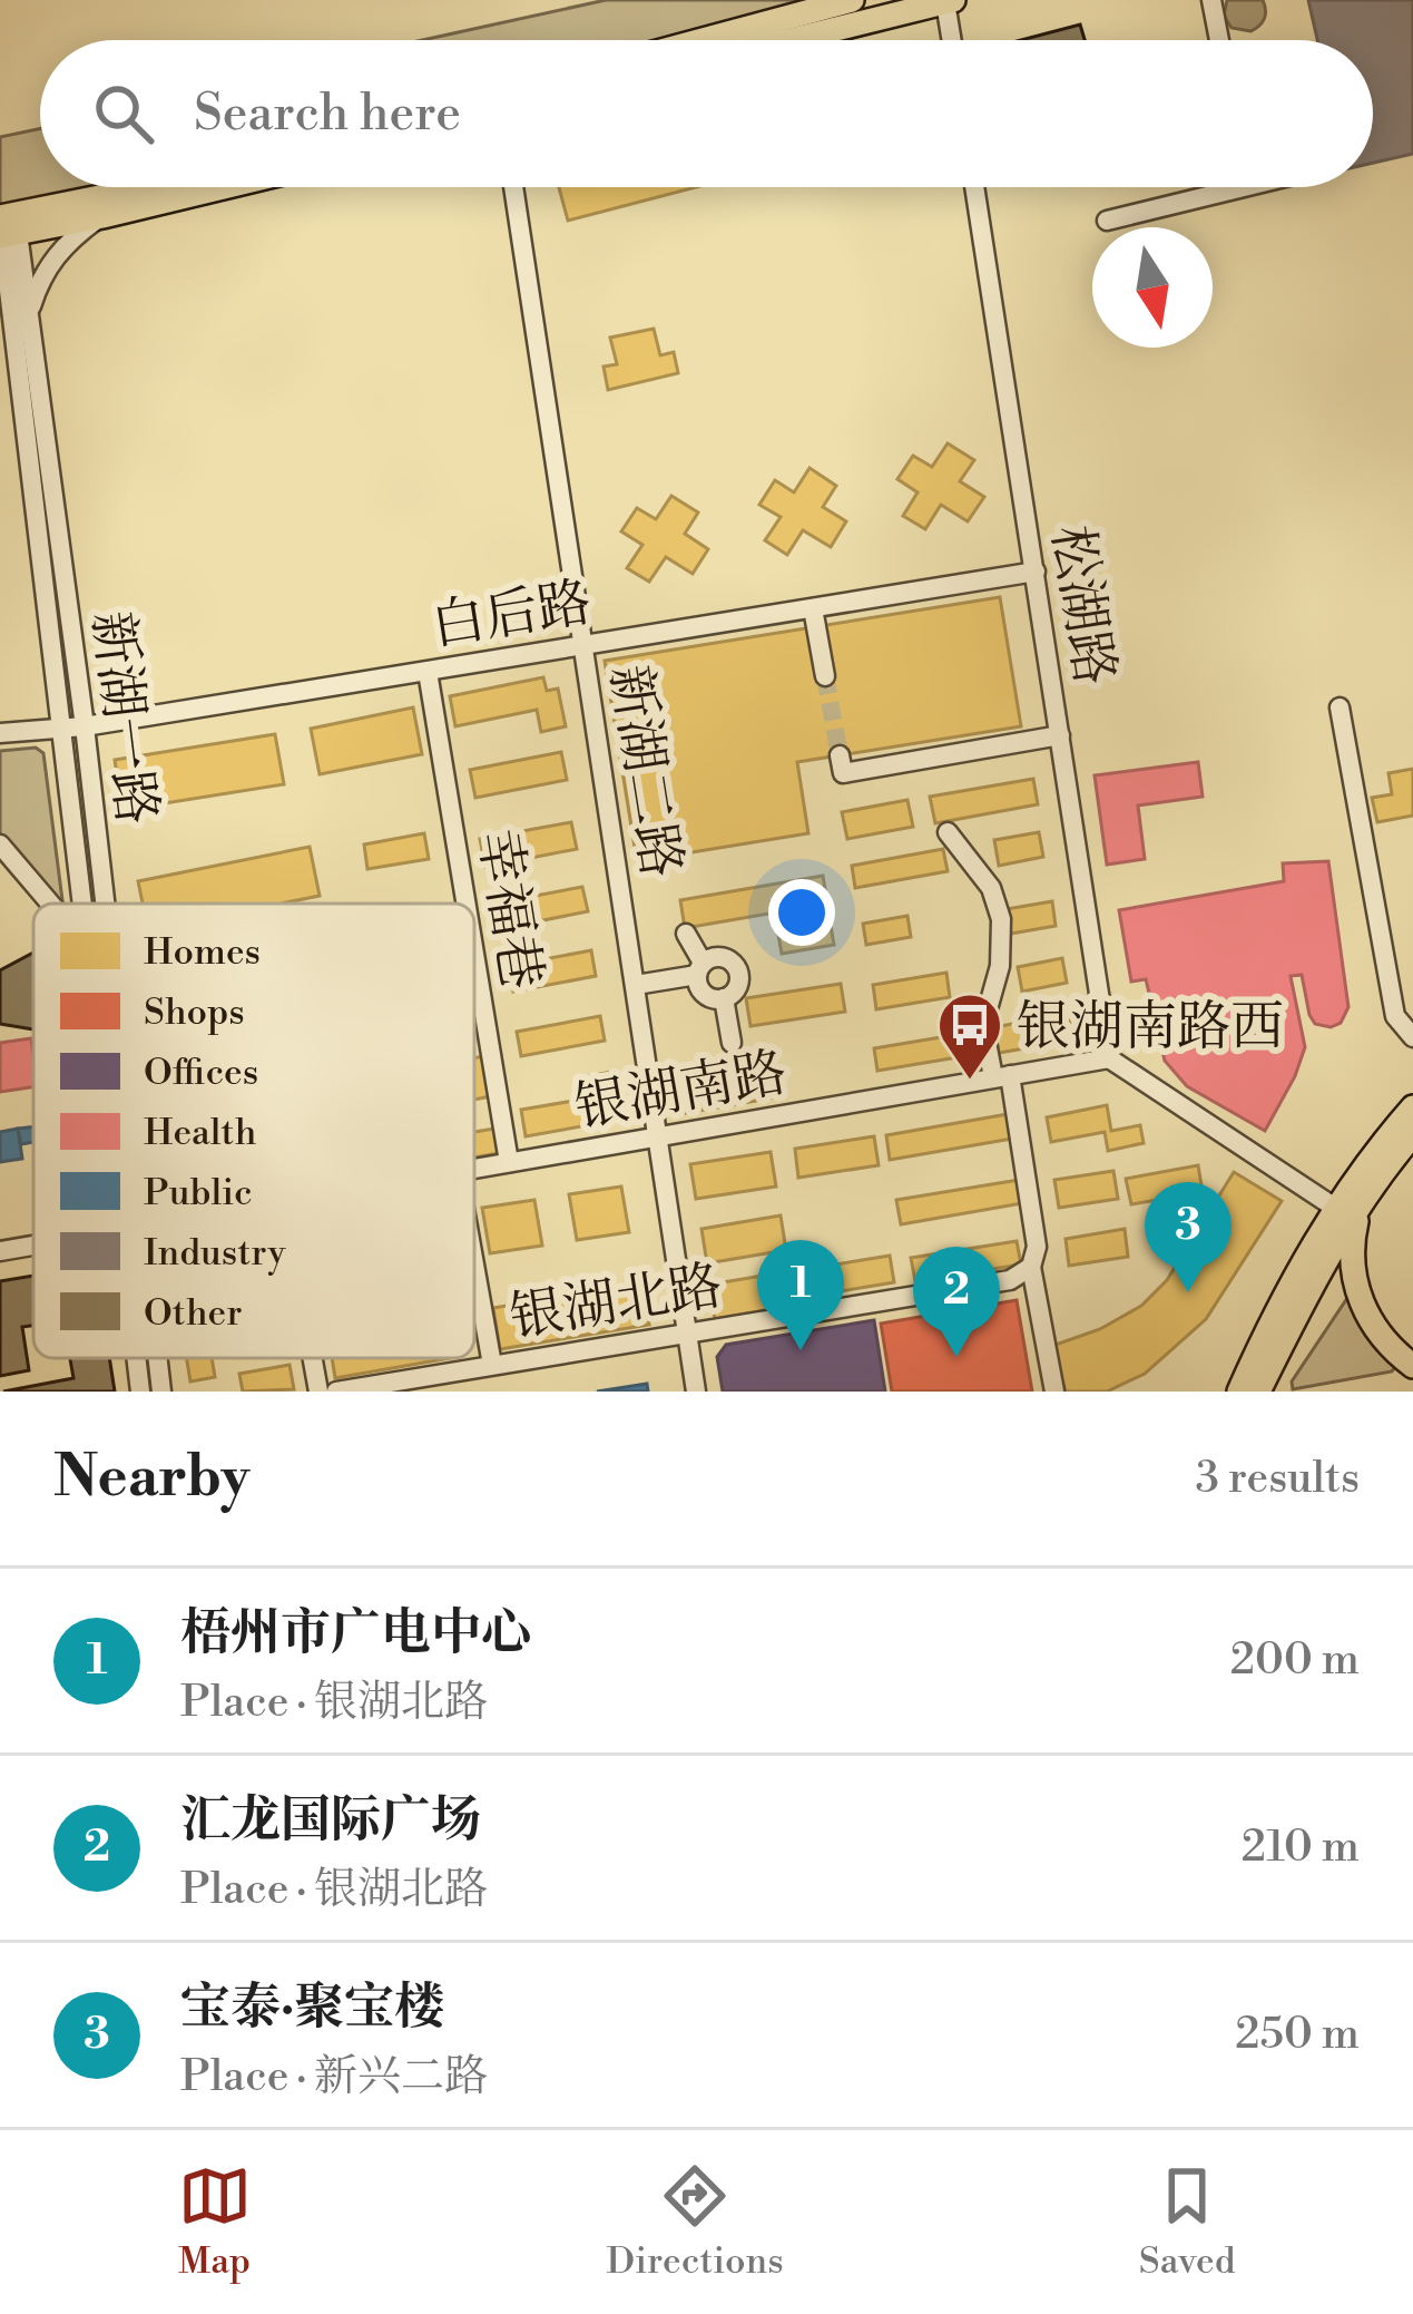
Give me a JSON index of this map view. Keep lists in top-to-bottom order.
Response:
{
  "streets": {
    "street": [
      "松湖路",
      "白后路",
      "新湖一路",
      "新湖二路",
      "幸福巷",
      "银湖南路",
      "银湖北路"
    ]
  },
  "crossings": [
    ["松湖路", "白后路"],
    ["松湖路", "银湖南路"],
    ["白后路", "新湖一路"],
    ["白后路", "新湖二路"],
    ["白后路", "幸福巷"],
    ["新湖二路", "银湖南路"],
    ["新湖二路", "银湖北路"],
    ["幸福巷", "银湖南路"]
  ],
  "places": {
    "bus stop": ["银湖南路西"]
  },
  "legend": [
    "Homes",
    "Shops",
    "Offices",
    "Health",
    "Public",
    "Industry",
    "Other"
  ],
  "north": "bottom",
  "page": {
    "search": "Search here",
    "pins": ["3", "1", "2"],
    "heading": ["Nearby", "3 results"],
    "list": [
      {
        "mark": "1",
        "name": "梧州市广电中心",
        "note": "Place · 银湖北路",
        "value": "200 m"
      },
      {
        "mark": "2",
        "name": "汇龙国际广场",
        "note": "Place · 银湖北路",
        "value": "210 m"
      },
      {
        "mark": "3",
        "name": "宝泰·聚宝楼",
        "note": "Place · 新兴二路",
        "value": "250 m"
      }
    ],
    "nav": ["Map", "Directions", "Saved"]
  }
}
